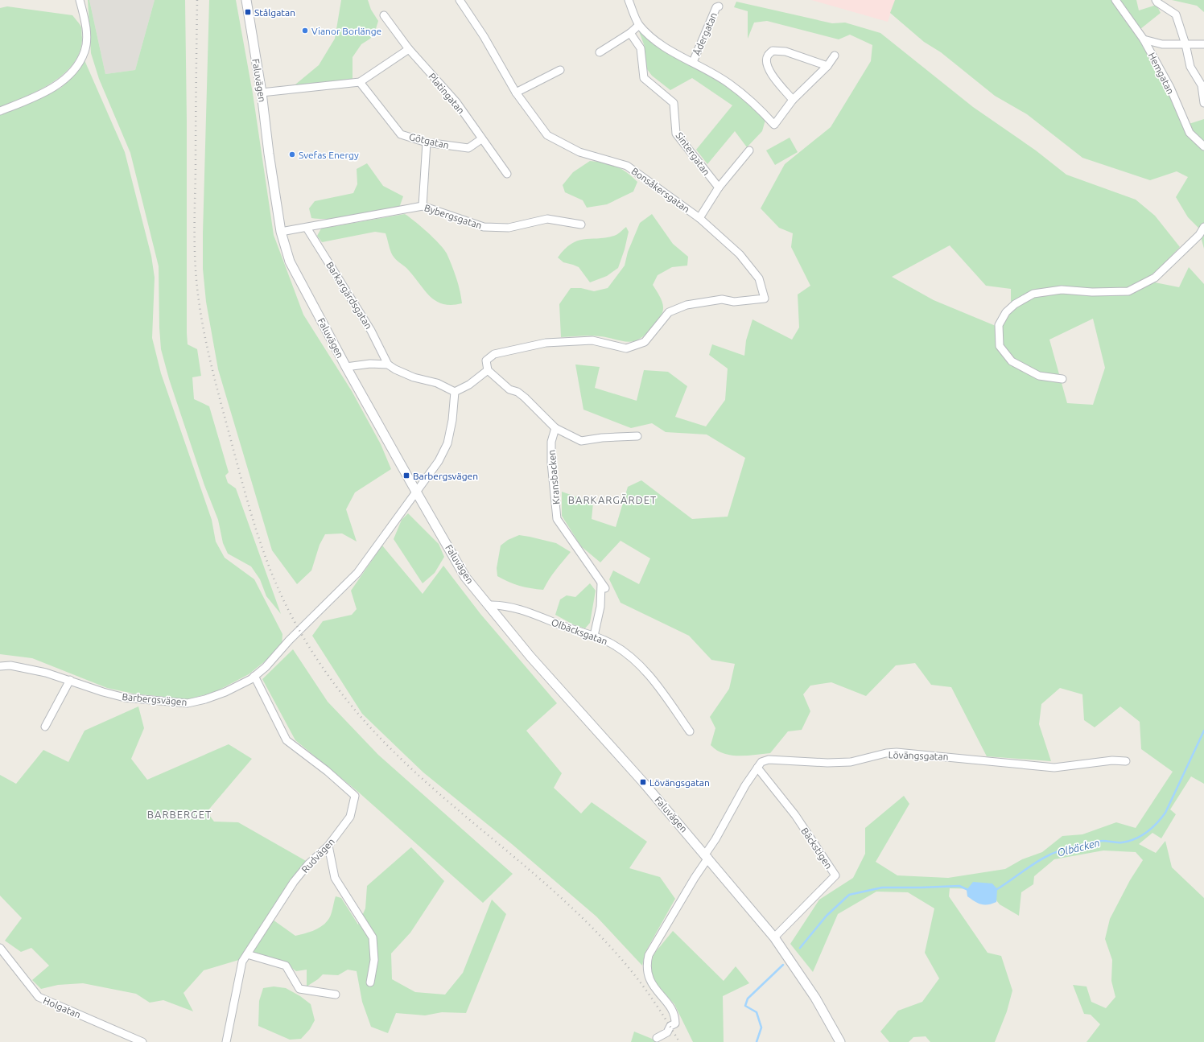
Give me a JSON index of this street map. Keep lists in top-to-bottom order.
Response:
{
  "streets": {
    "street": [
      "Ådergatan",
      "Hemgatan",
      "Faluvägen",
      "Platingatan",
      "Götgatan",
      "Sintergatan",
      "Bonsåkersgatan",
      "Bybergsgatan",
      "Barkargärdsgatan",
      "Kransbacken",
      "Olbäcksgatan",
      "Barbergsvägen",
      "Lövängsgatan",
      "Bäckstigen",
      "Rudvägen",
      "Holgatan"
    ]
  },
  "crossings": [
    ["Faluvägen", "Olbäcksgatan"],
    ["Faluvägen", "Barbergsvägen"],
    ["Faluvägen", "Lövängsgatan"],
    ["Faluvägen", "Bäckstigen"],
    ["Platingatan", "Götgatan"],
    ["Bybergsgatan", "Barkargärdsgatan"],
    ["Kransbacken", "Olbäcksgatan"],
    ["Barbergsvägen", "Rudvägen"],
    ["Lövängsgatan", "Bäckstigen"]
  ],
  "districts": ["BARKARGÄRDET", "BARBERGET"],
  "water": ["Olbäcken"],
  "places": {
    "transit": ["Stålgatan", "Barbergsvägen", "Lövängsgatan"],
    "other": ["Vianor Borlänge", "Svefas Energy"]
  }
}
